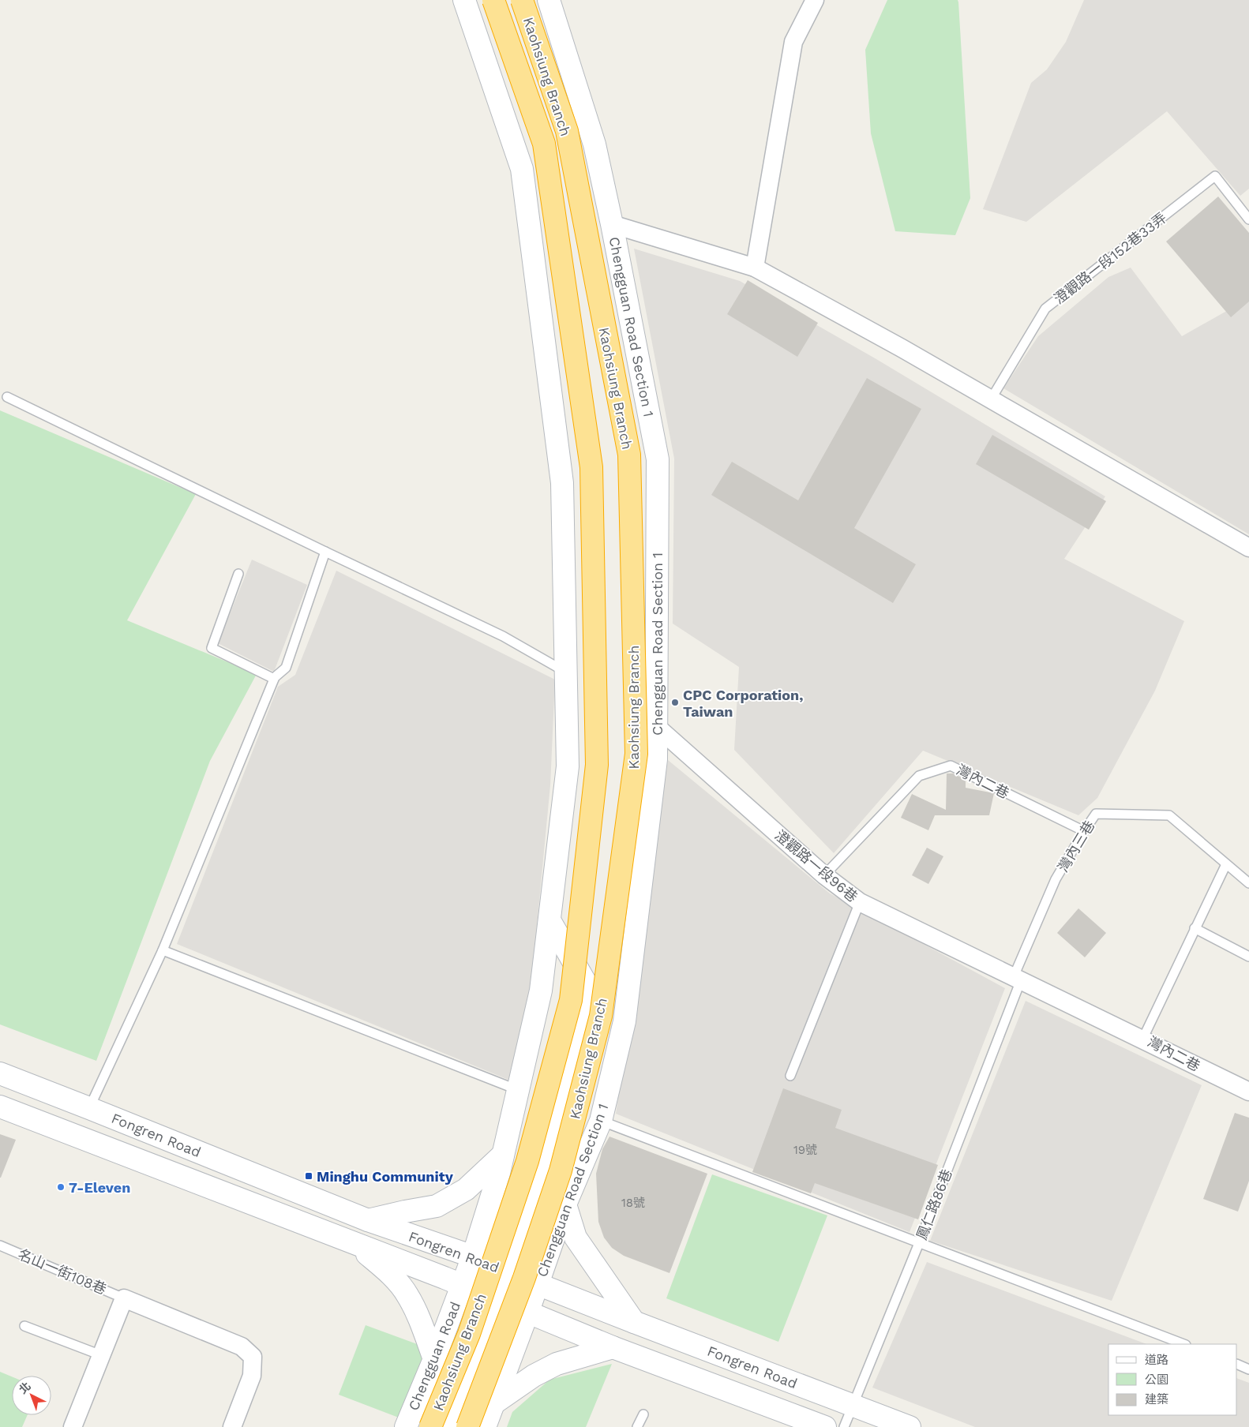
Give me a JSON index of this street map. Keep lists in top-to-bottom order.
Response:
{
  "streets": {
    "highway": ["Kaohsiung Branch"],
    "main road": ["Chengguan Road Section 1", "Fongren Road", "Chengguan Road"],
    "street": ["灣內二巷", "澄觀路一段96巷"],
    "lane": [
      "澄觀路一段152巷33弄",
      "灣內三巷",
      "鳳仁路86巷",
      "名山一街108巷"
    ]
  },
  "crossings": [
    ["Chengguan Road Section 1", "澄觀路一段96巷"],
    ["Chengguan Road Section 1", "Fongren Road"],
    ["灣內二巷", "灣內三巷"],
    ["灣內二巷", "澄觀路一段96巷"],
    ["灣內三巷", "澄觀路一段96巷"],
    ["灣內三巷", "鳳仁路86巷"],
    ["澄觀路一段96巷", "鳳仁路86巷"],
    ["Fongren Road", "鳳仁路86巷"],
    ["Fongren Road", "Chengguan Road"]
  ],
  "places": {
    "other": ["CPC Corporation, Taiwan", "7-Eleven"],
    "transit": ["Minghu Community"]
  },
  "house_numbers": ["19號", "18號"],
  "legend": ["道路", "公園", "建築"],
  "north": "top left"
}
